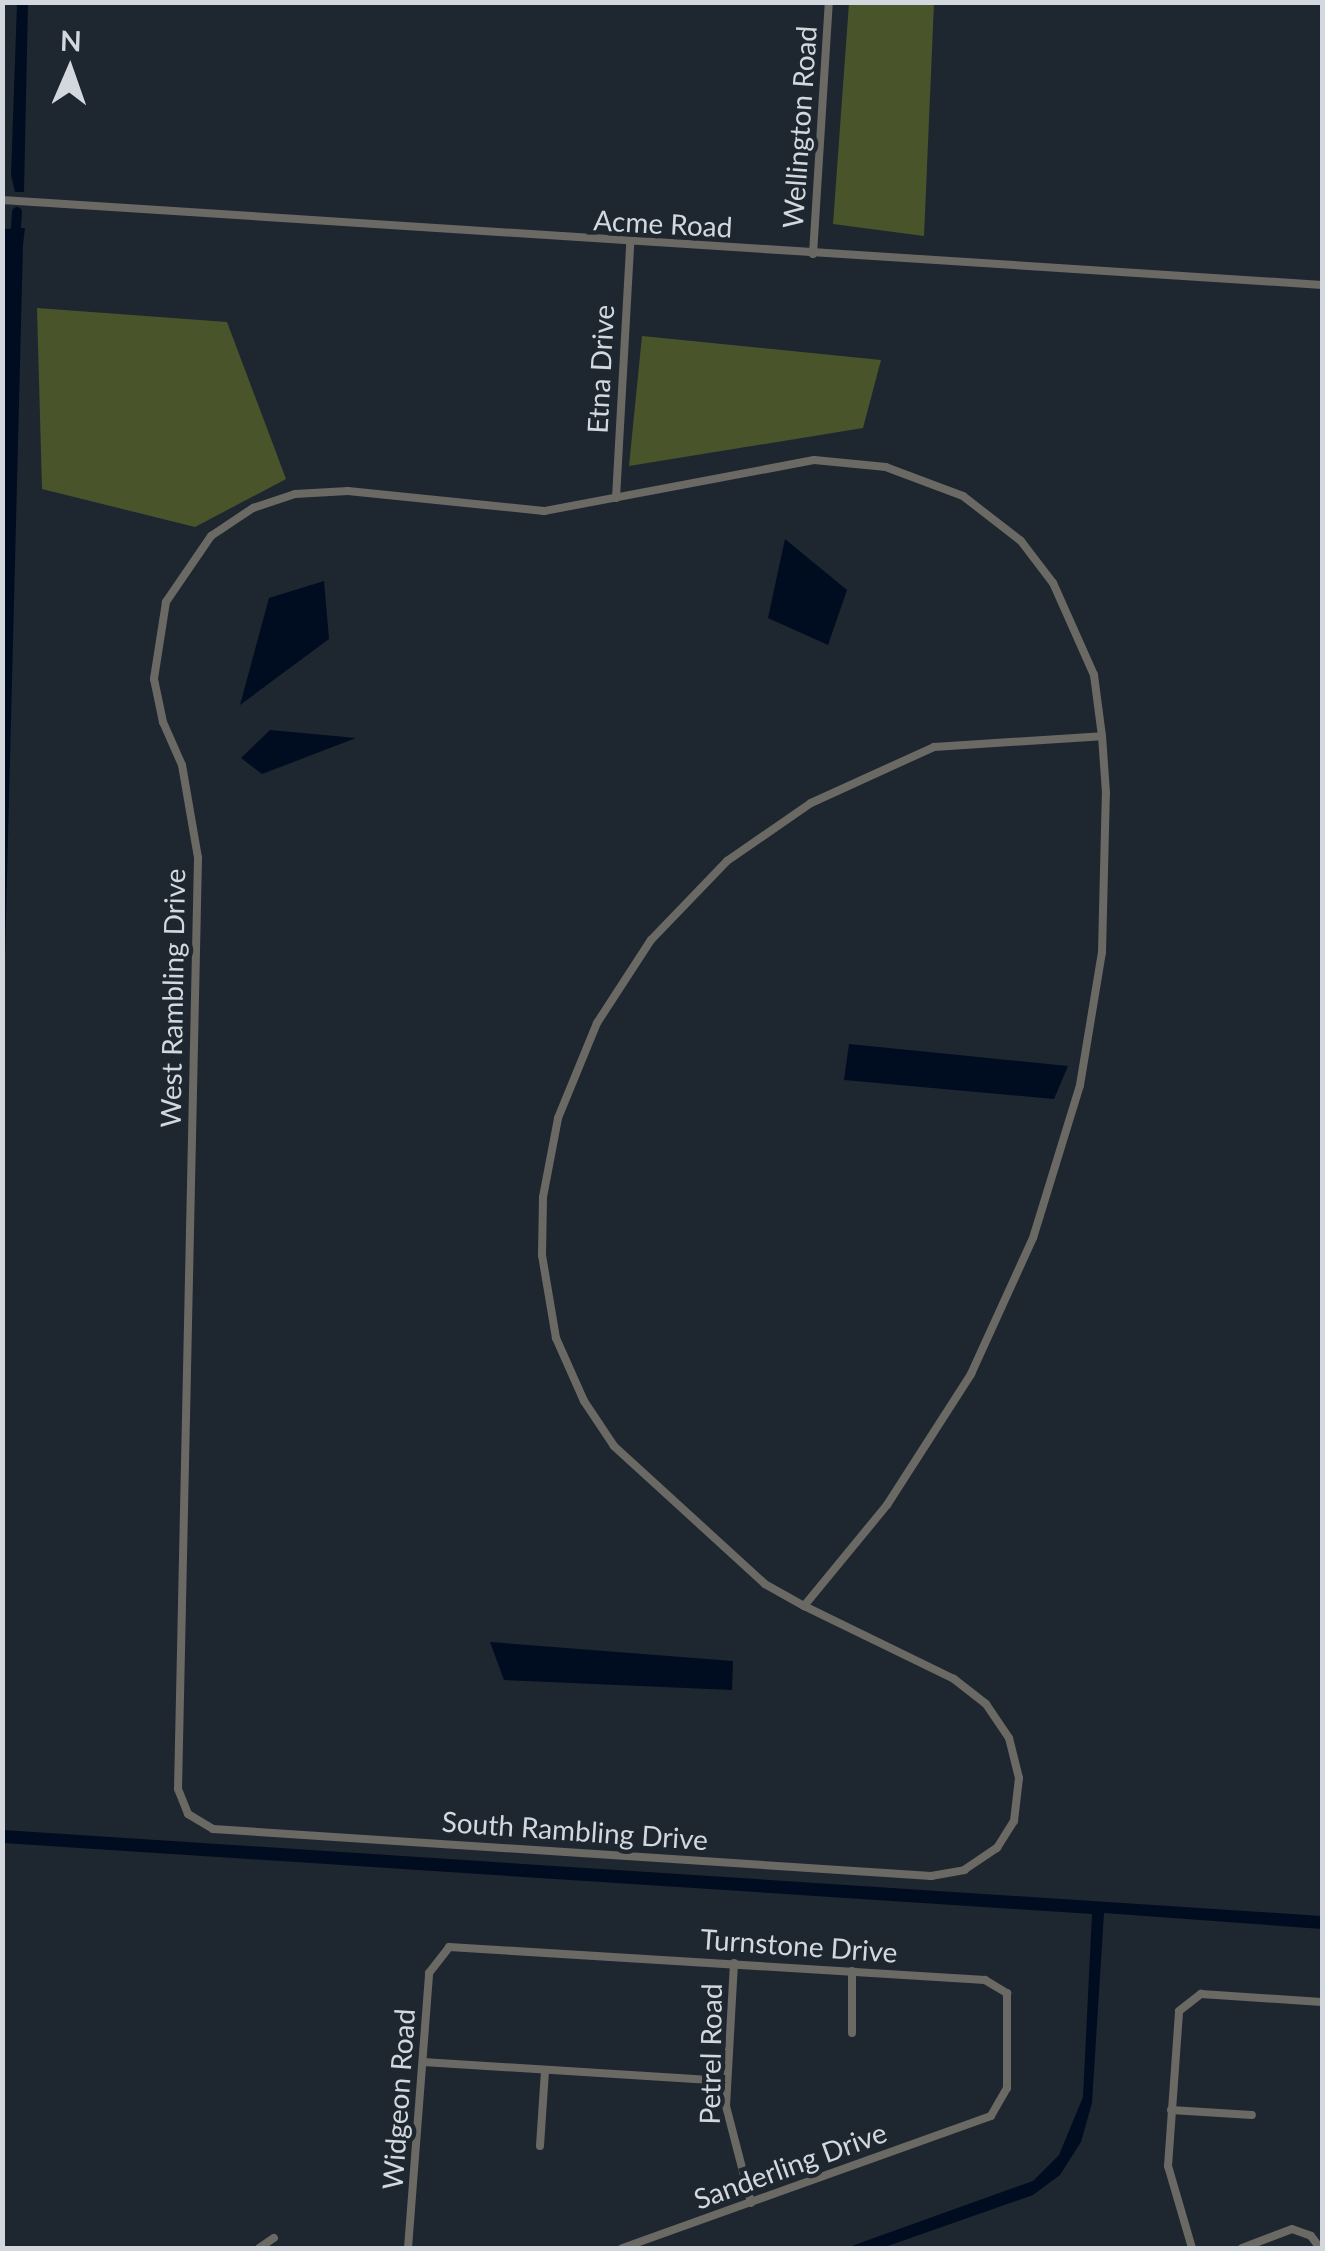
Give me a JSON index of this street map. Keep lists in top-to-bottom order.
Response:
{
  "streets": {
    "street": [
      "Wellington Road",
      "Acme Road",
      "Etna Drive",
      "West Rambling Drive",
      "South Rambling Drive",
      "Turnstone Drive",
      "Petrel Road",
      "Widgeon Road",
      "Sanderling Drive"
    ]
  },
  "crossings": [
    ["Wellington Road", "Acme Road"],
    ["Acme Road", "Etna Drive"],
    ["Etna Drive", "West Rambling Drive"],
    ["West Rambling Drive", "South Rambling Drive"],
    ["Turnstone Drive", "Petrel Road"],
    ["Turnstone Drive", "Widgeon Road"],
    ["Turnstone Drive", "Sanderling Drive"],
    ["Petrel Road", "Sanderling Drive"]
  ],
  "north": "top"
}
